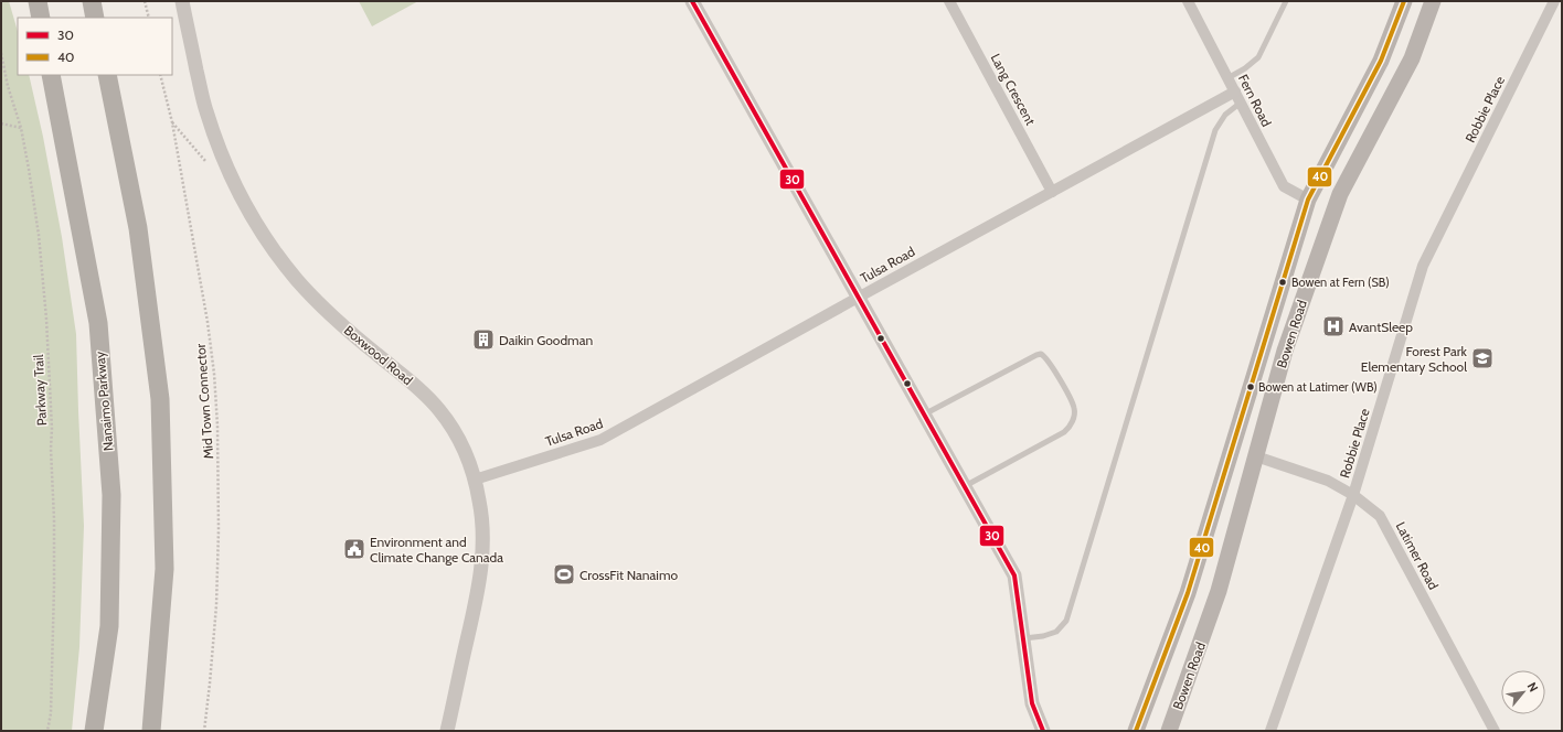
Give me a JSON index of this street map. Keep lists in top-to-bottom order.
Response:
{
  "streets": {
    "highway": ["Nanaimo Parkway"],
    "main road": ["Bowen Road"],
    "street": [
      "Lang Crescent",
      "Fern Road",
      "Robbie Place",
      "Tulsa Road",
      "Boxwood Road",
      "Latimer Road"
    ],
    "path": ["Parkway Trail", "Mid Town Connector"]
  },
  "crossings": [
    ["Lang Crescent", "Tulsa Road"],
    ["Fern Road", "Tulsa Road"],
    ["Fern Road", "Bowen Road"],
    ["Robbie Place", "Latimer Road"],
    ["Tulsa Road", "Boxwood Road"],
    ["Bowen Road", "Latimer Road"]
  ],
  "places": {
    "other": ["Bowen at Fern (SB)", "Bowen at Latimer (WB)"],
    "hospital": ["AvantSleep"],
    "building": ["Daikin Goodman"],
    "school or university": ["Forest Park Elementary School"],
    "public building": ["Environment and Climate Change Canada"],
    "sports": ["CrossFit Nanaimo"]
  },
  "lines": ["transit line 30", "transit line 40"],
  "legend": ["30", "40"],
  "north": "top right"
}
